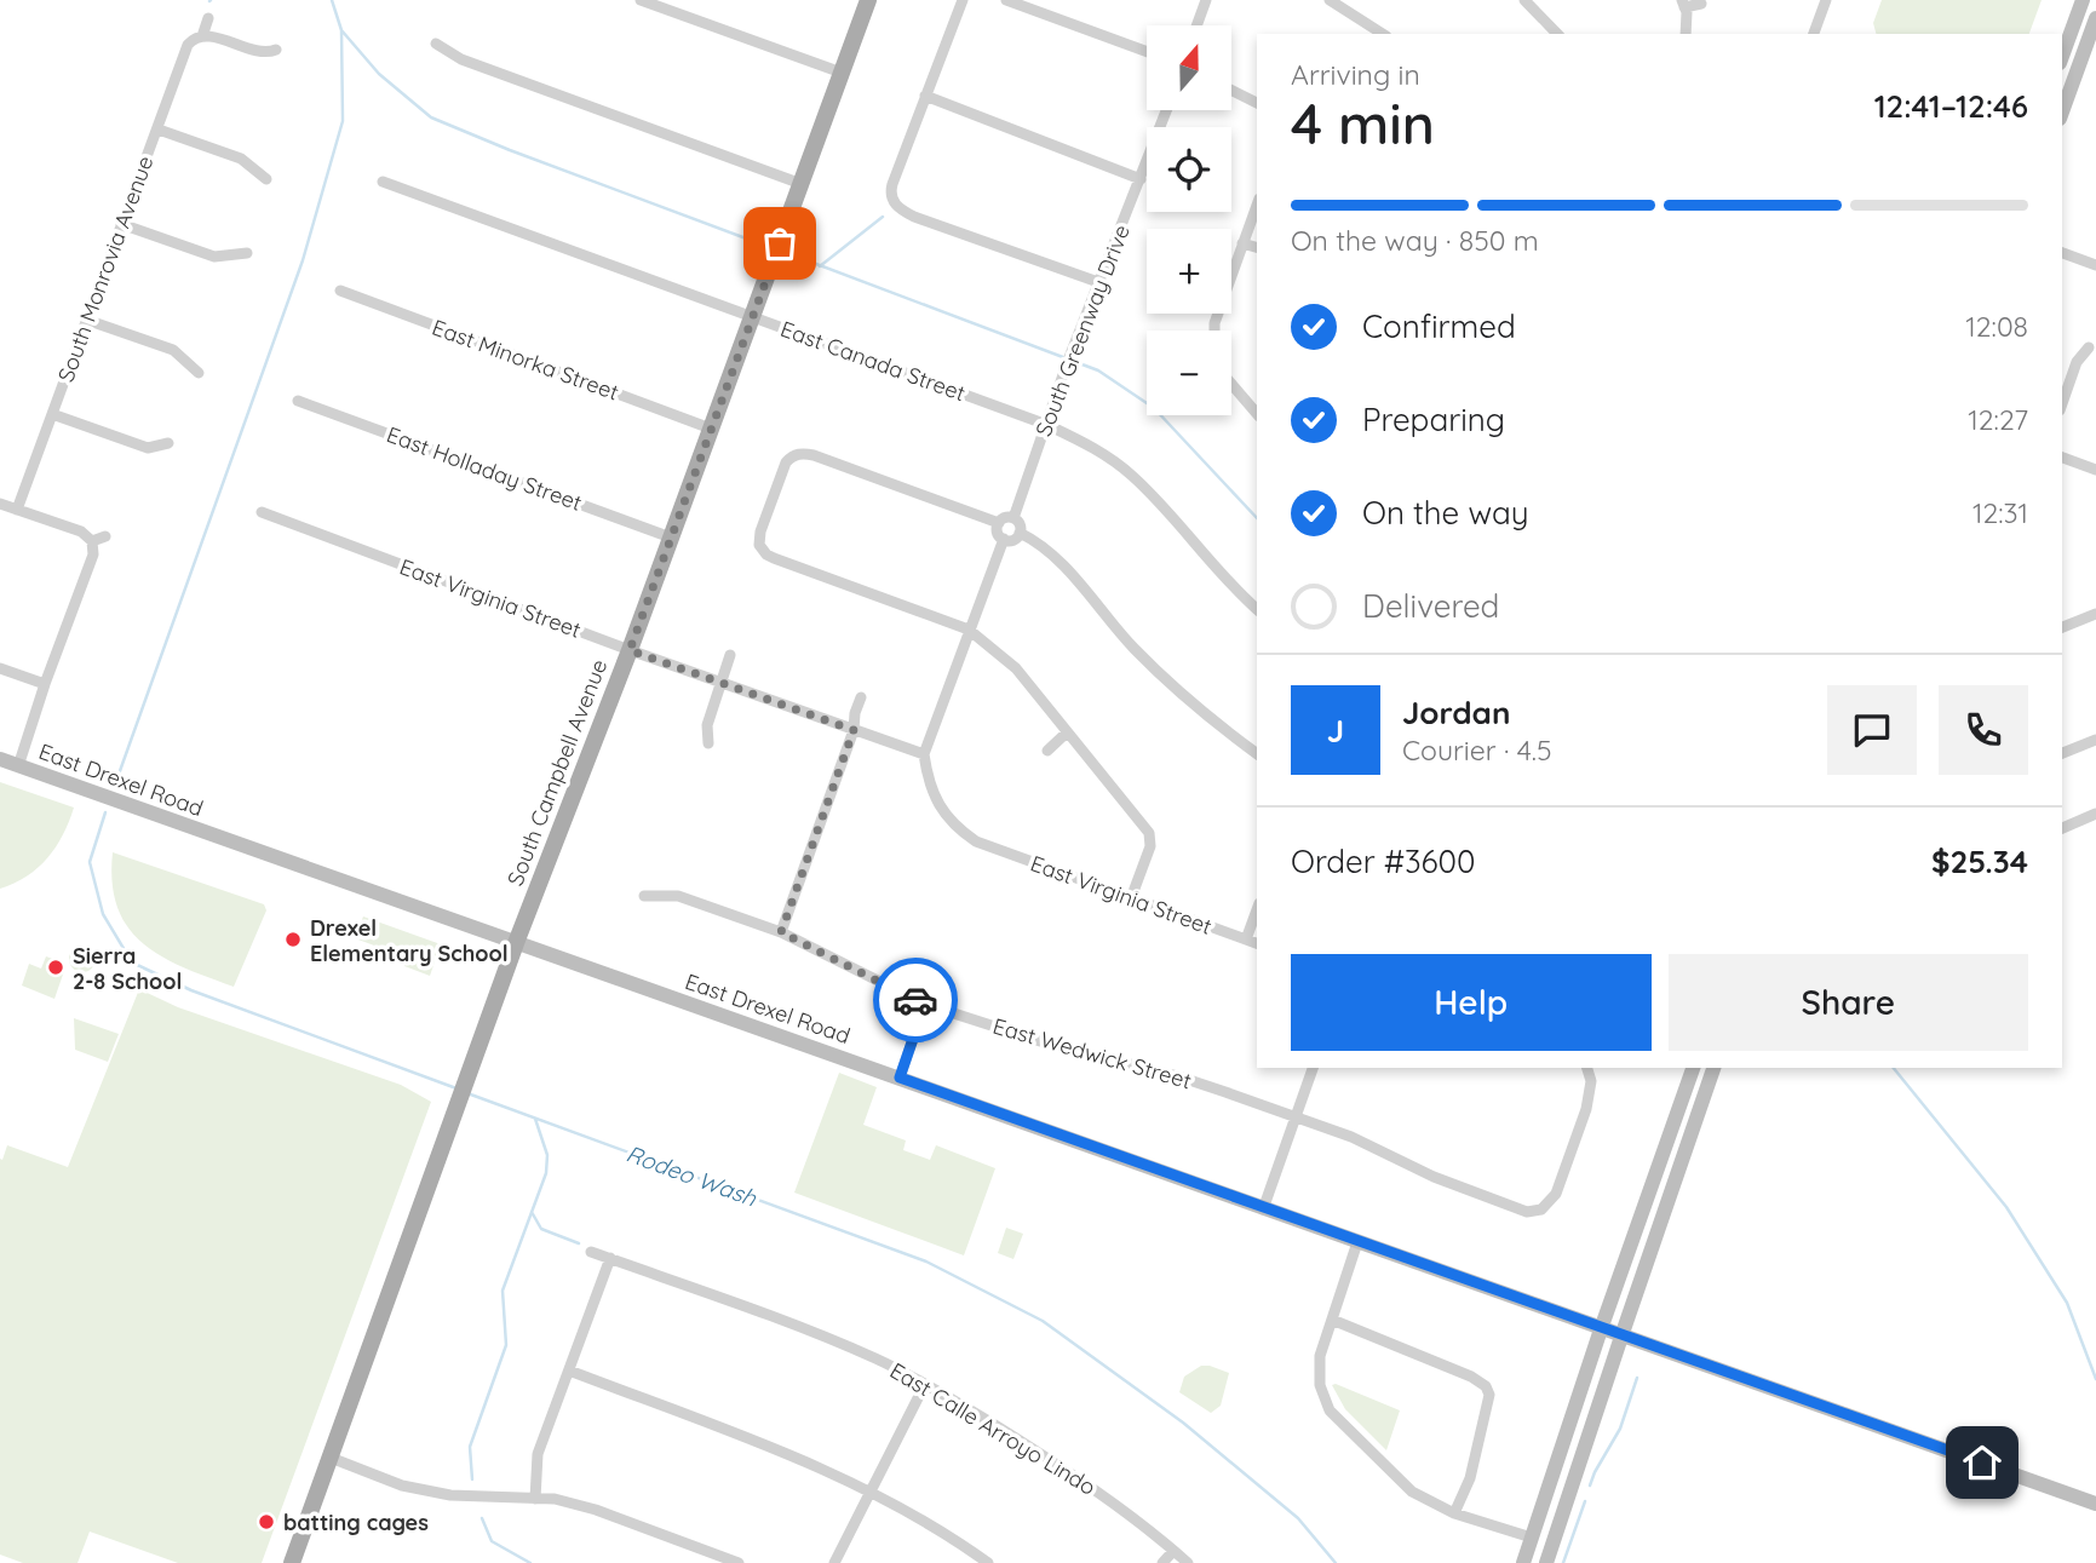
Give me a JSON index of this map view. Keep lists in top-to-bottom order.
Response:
{
  "streets": {
    "main road": ["South Campbell Avenue"],
    "street": [
      "South Monrovia Avenue",
      "South Greenway Drive",
      "East Minorka Street",
      "East Canada Street",
      "East Holladay Street",
      "East Virginia Street",
      "East Drexel Road",
      "East Wedwick Street",
      "East Calle Arroyo Lindo"
    ]
  },
  "crossings": [
    ["South Greenway Drive", "East Canada Street"],
    ["East Minorka Street", "South Campbell Avenue"],
    ["East Canada Street", "South Campbell Avenue"],
    ["East Holladay Street", "South Campbell Avenue"],
    ["East Virginia Street", "South Campbell Avenue"],
    ["South Campbell Avenue", "East Drexel Road"]
  ],
  "water": ["Rodeo Wash"],
  "places": ["Drexel Elementary School", "Sierra 2-8 School", "batting cages"],
  "north": "top",
  "page": {
    "map_buttons": ["+", "−"],
    "heading": ["4 min", "Arriving in", "12:41–12:46"],
    "panel": [
      "Jordan",
      "Courier · 4.5",
      "Order #3600",
      "$25.34"
    ],
    "bar": "On the way · 850 m",
    "list": [
      ["Confirmed", "12:08"],
      ["Preparing", "12:27"],
      ["On the way", "12:31"],
      "Delivered"
    ],
    "round": "J",
    "buttons": ["Help", "Share"]
  }
}
